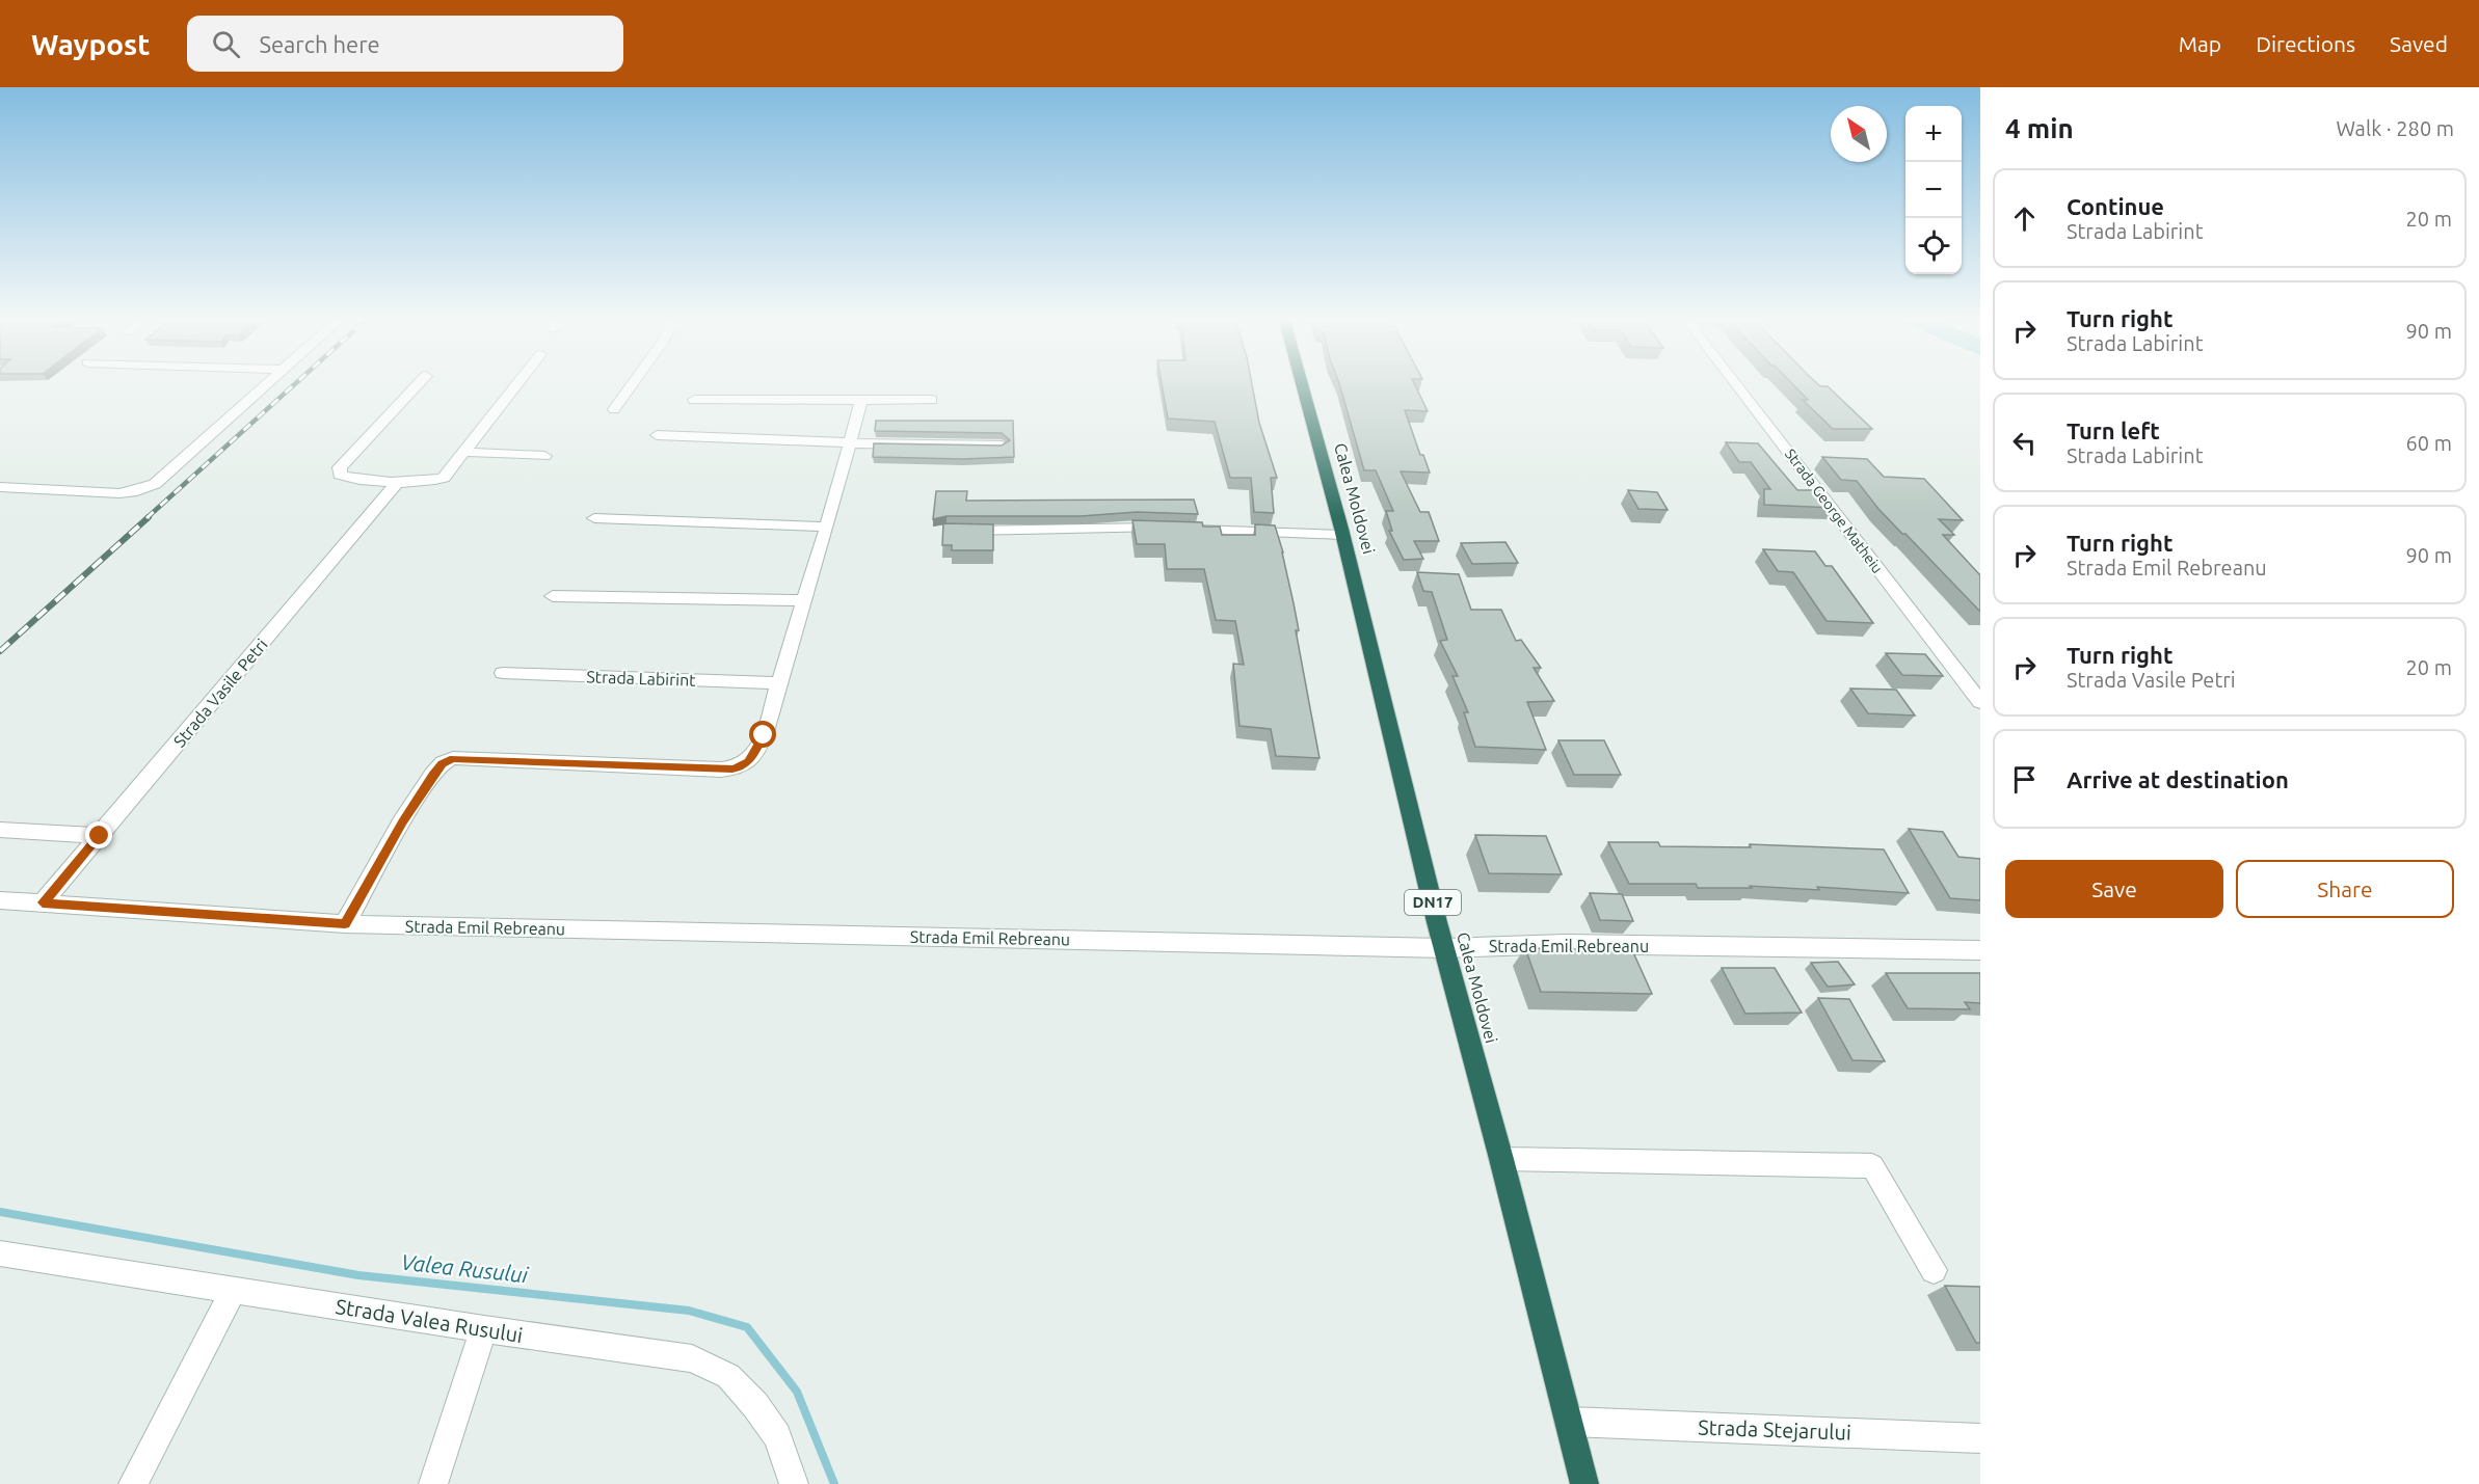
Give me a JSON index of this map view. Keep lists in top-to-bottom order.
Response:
{
  "streets": {
    "highway": ["Calea Moldovei", "DN17"],
    "street": [
      "Strada George Matheiu",
      "Strada Labirint",
      "Strada Vasile Petri",
      "Strada Emil Rebreanu",
      "Strada Valea Rusului",
      "Strada Stejarului"
    ]
  },
  "crossings": [
    ["Calea Moldovei", "Strada Emil Rebreanu"],
    ["Calea Moldovei", "Strada Stejarului"],
    ["Strada Vasile Petri", "Strada Emil Rebreanu"]
  ],
  "water": ["Valea Rusului"],
  "north": "top left",
  "page": {
    "header": "Waypost",
    "search": "Search here",
    "nav": ["Map", "Directions", "Saved"],
    "heading": ["4 min", "Walk · 280 m"],
    "map_buttons": ["+", "−"],
    "list": [
      ["Continue", "Strada Labirint", "20 m"],
      ["Turn right", "Strada Labirint", "90 m"],
      ["Turn left", "Strada Labirint", "60 m"],
      ["Turn right", "Strada Emil Rebreanu", "90 m"],
      ["Turn right", "Strada Vasile Petri", "20 m"],
      "Arrive at destination"
    ],
    "buttons": ["Save", "Share"]
  }
}
